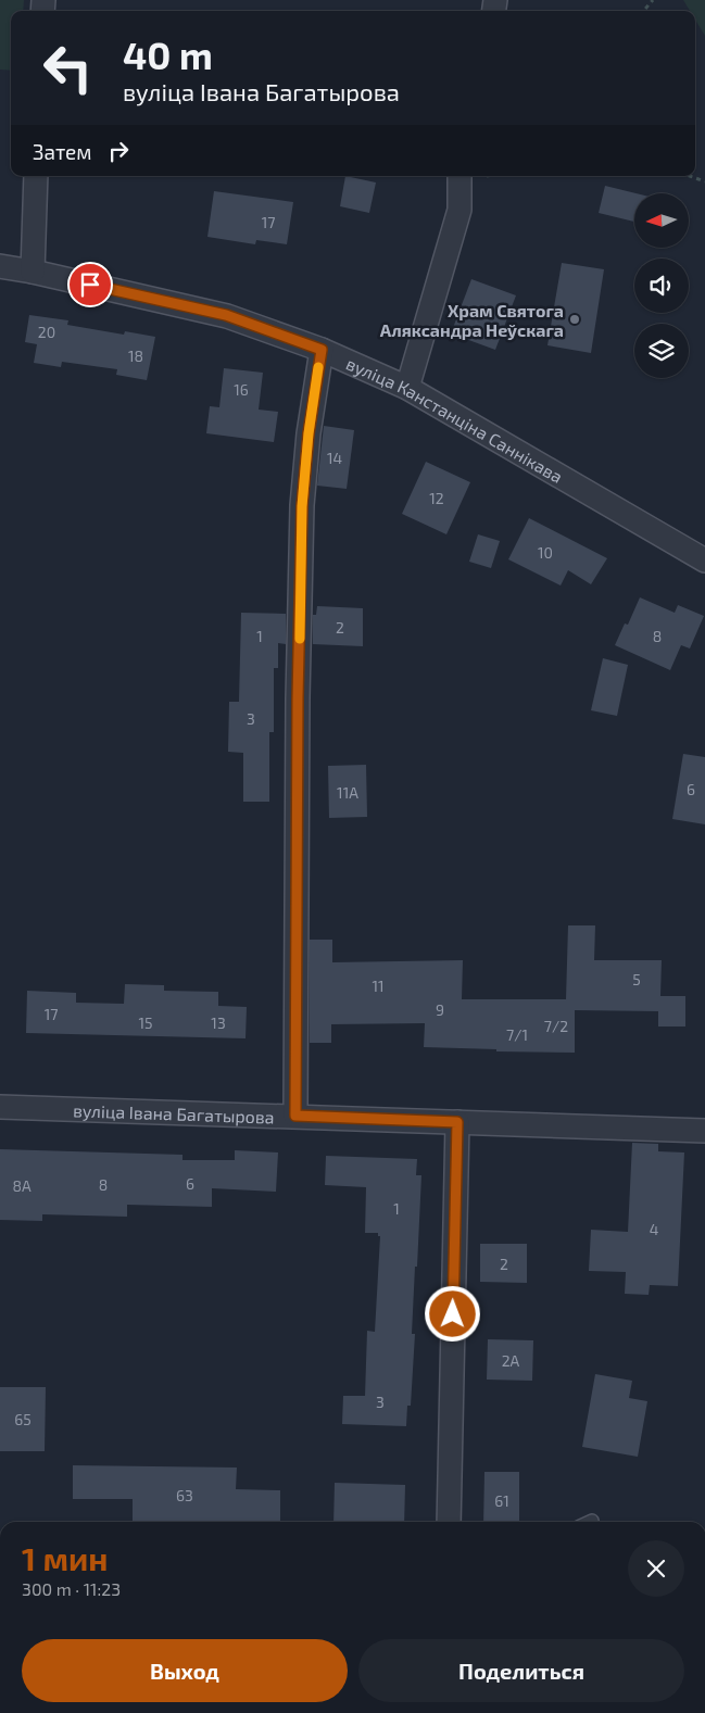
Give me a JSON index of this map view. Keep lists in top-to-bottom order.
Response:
{
  "streets": {
    "street": ["вуліца Канстанціна Саннікава", "вуліца Івана Багатырова"]
  },
  "places": ["Храм Святога Аляксандра Неўскага"],
  "house_numbers": [
    "17",
    "20",
    "18",
    "16",
    "14",
    "12",
    "10",
    "2",
    "1",
    "8",
    "3",
    "6",
    "11А",
    "5",
    "11",
    "9",
    "17",
    "15",
    "13",
    "7/2",
    "7/1",
    "6",
    "8",
    "8А",
    "1",
    "4",
    "2",
    "2А",
    "3",
    "65",
    "63",
    "61"
  ],
  "north": "left",
  "page": {
    "turn": ["40 m", "вуліца Івана Багатырова"],
    "then": "Затем",
    "heading": ["1 мин", "300 m · 11:23"],
    "buttons": ["Выход", "Поделиться"]
  }
}
